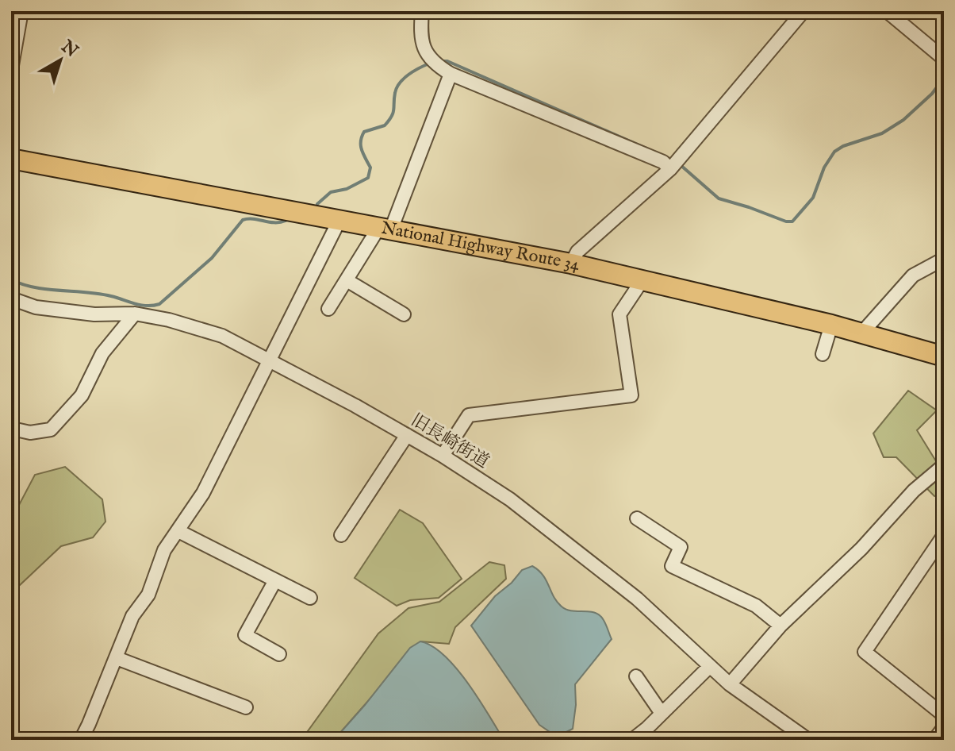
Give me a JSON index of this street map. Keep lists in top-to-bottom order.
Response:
{
  "streets": {
    "highway": ["National Highway Route 34"],
    "street": ["旧長崎街道"]
  },
  "north": "top right"
}
